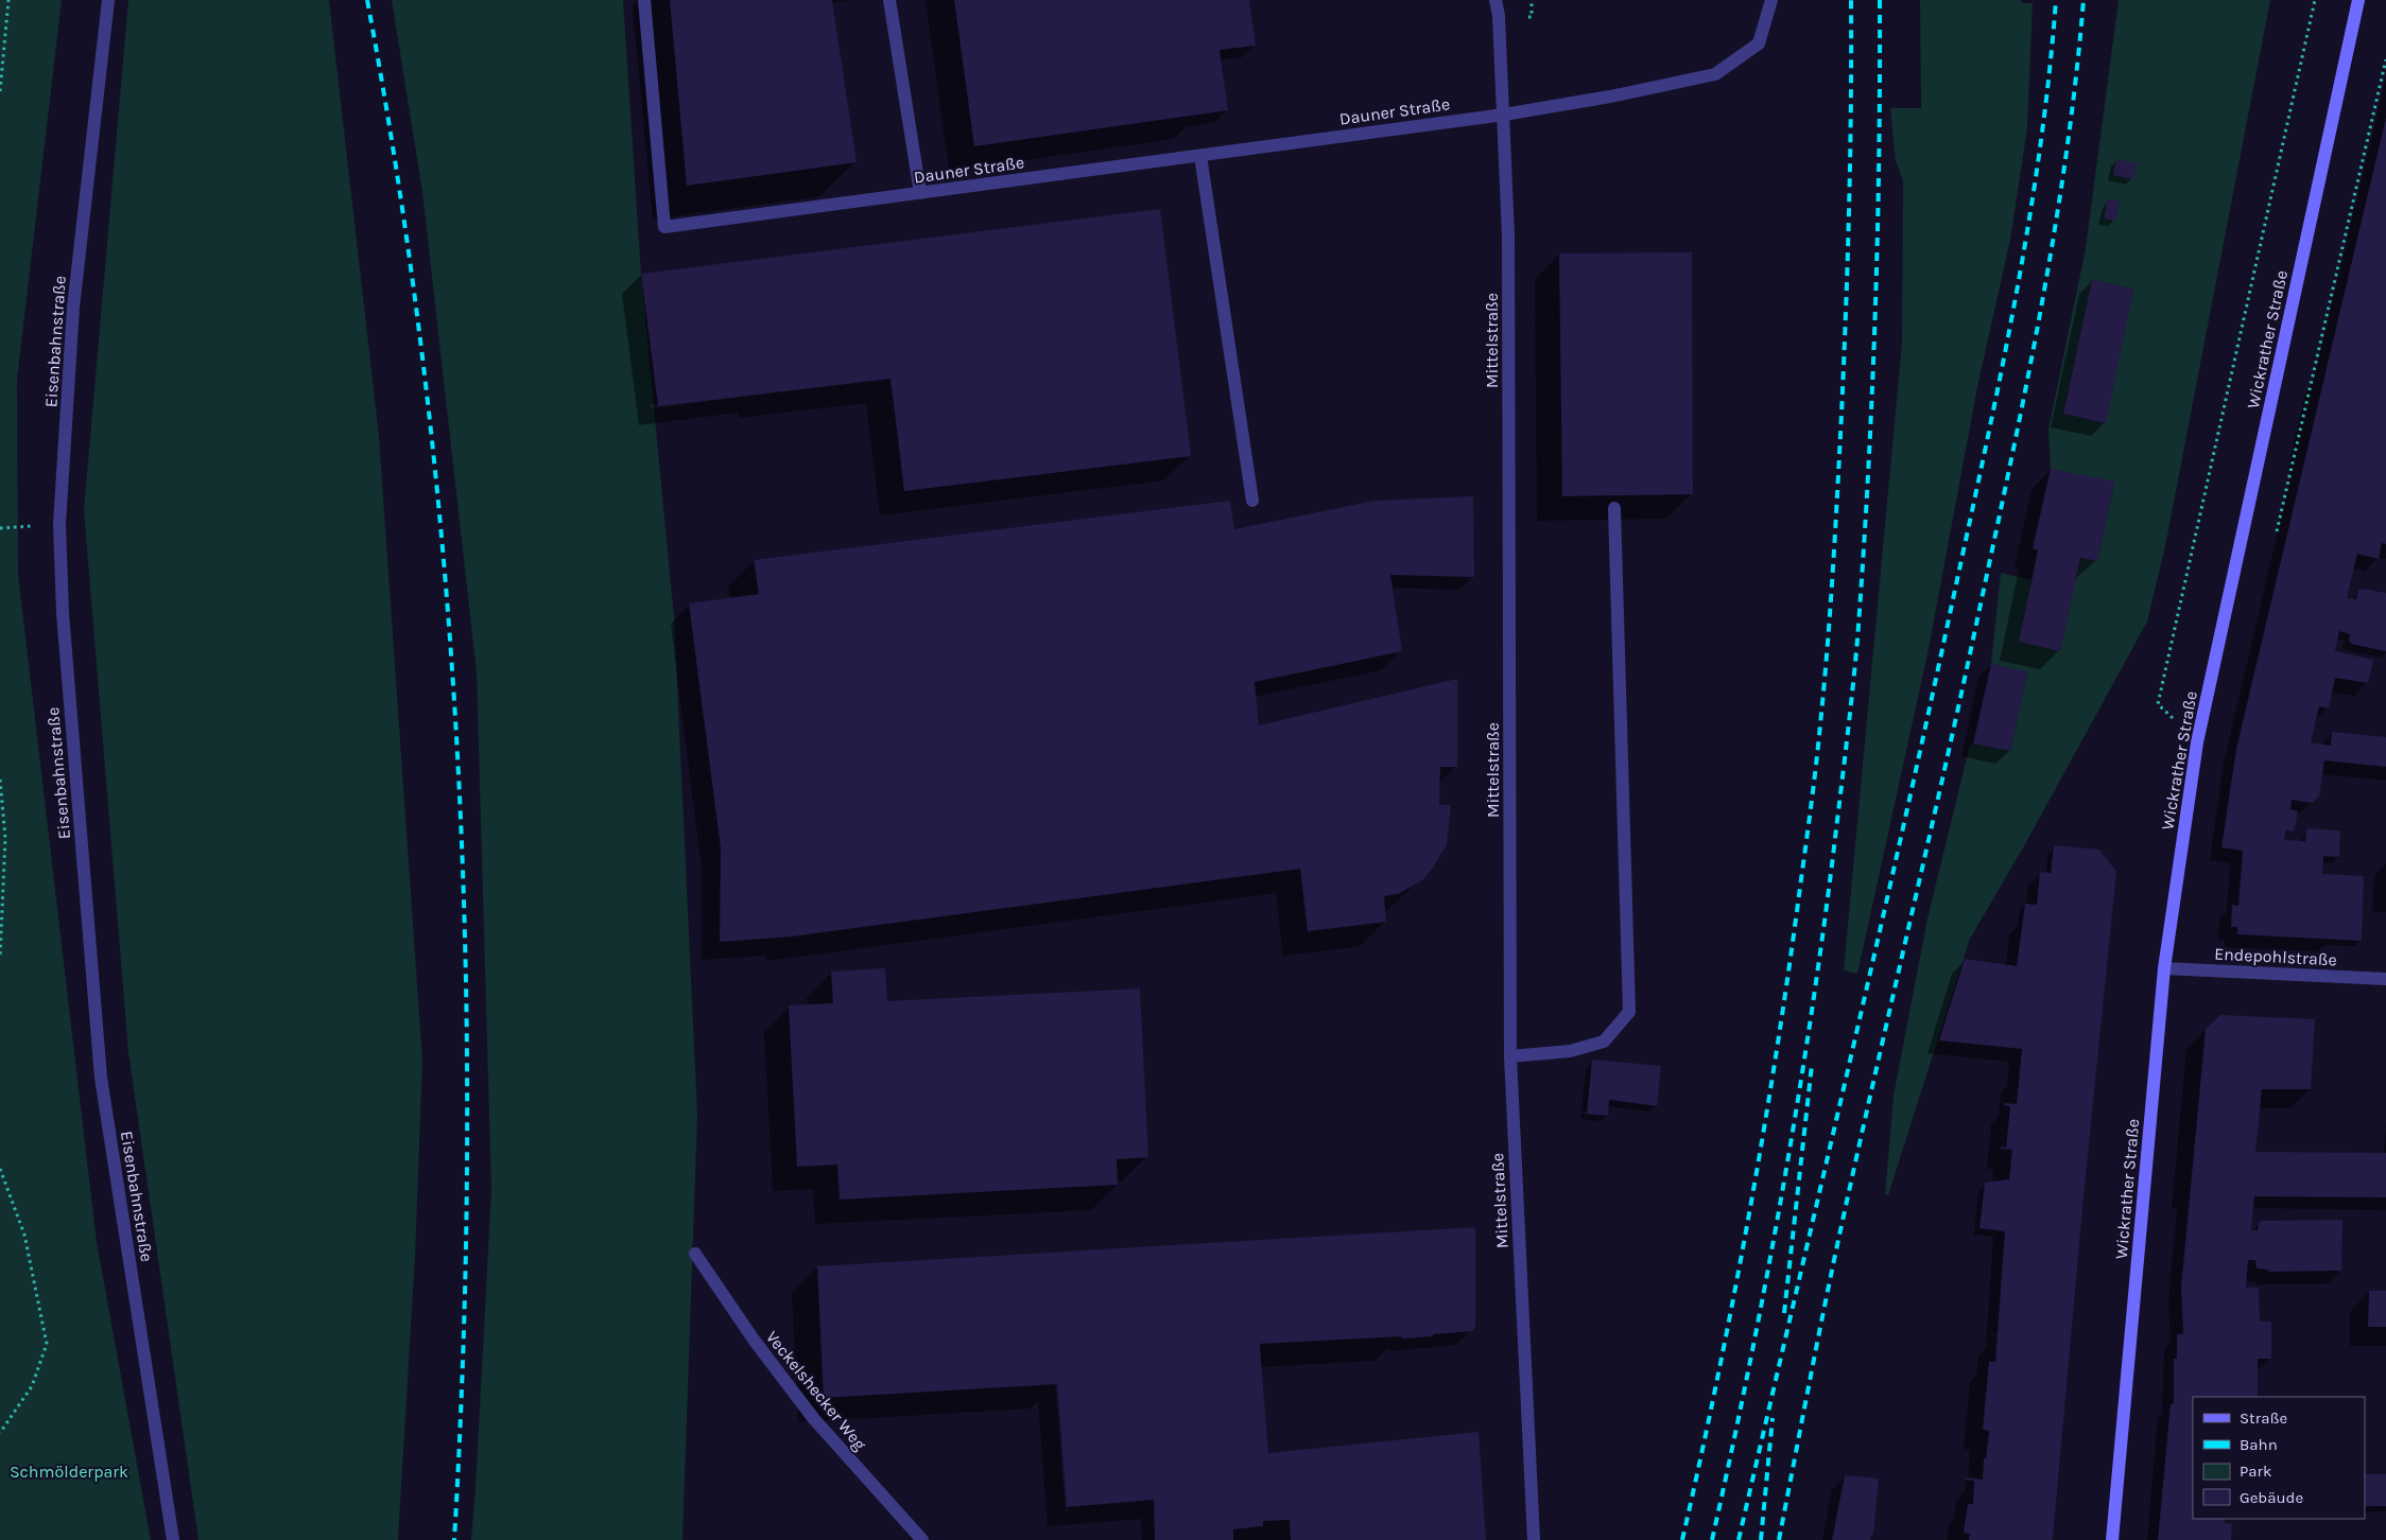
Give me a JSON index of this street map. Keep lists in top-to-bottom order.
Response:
{
  "streets": {
    "main road": ["Wickrather Straße"],
    "street": [
      "Dauner Straße",
      "Mittelstraße",
      "Eisenbahnstraße",
      "Endepohlstraße",
      "Veckelshecker Weg"
    ]
  },
  "crossings": [
    ["Dauner Straße", "Mittelstraße"],
    ["Wickrather Straße", "Endepohlstraße"]
  ],
  "parks": ["Schmölderpark"],
  "legend": [
    "Straße",
    "Bahn",
    "Park",
    "Gebäude"
  ]
}
